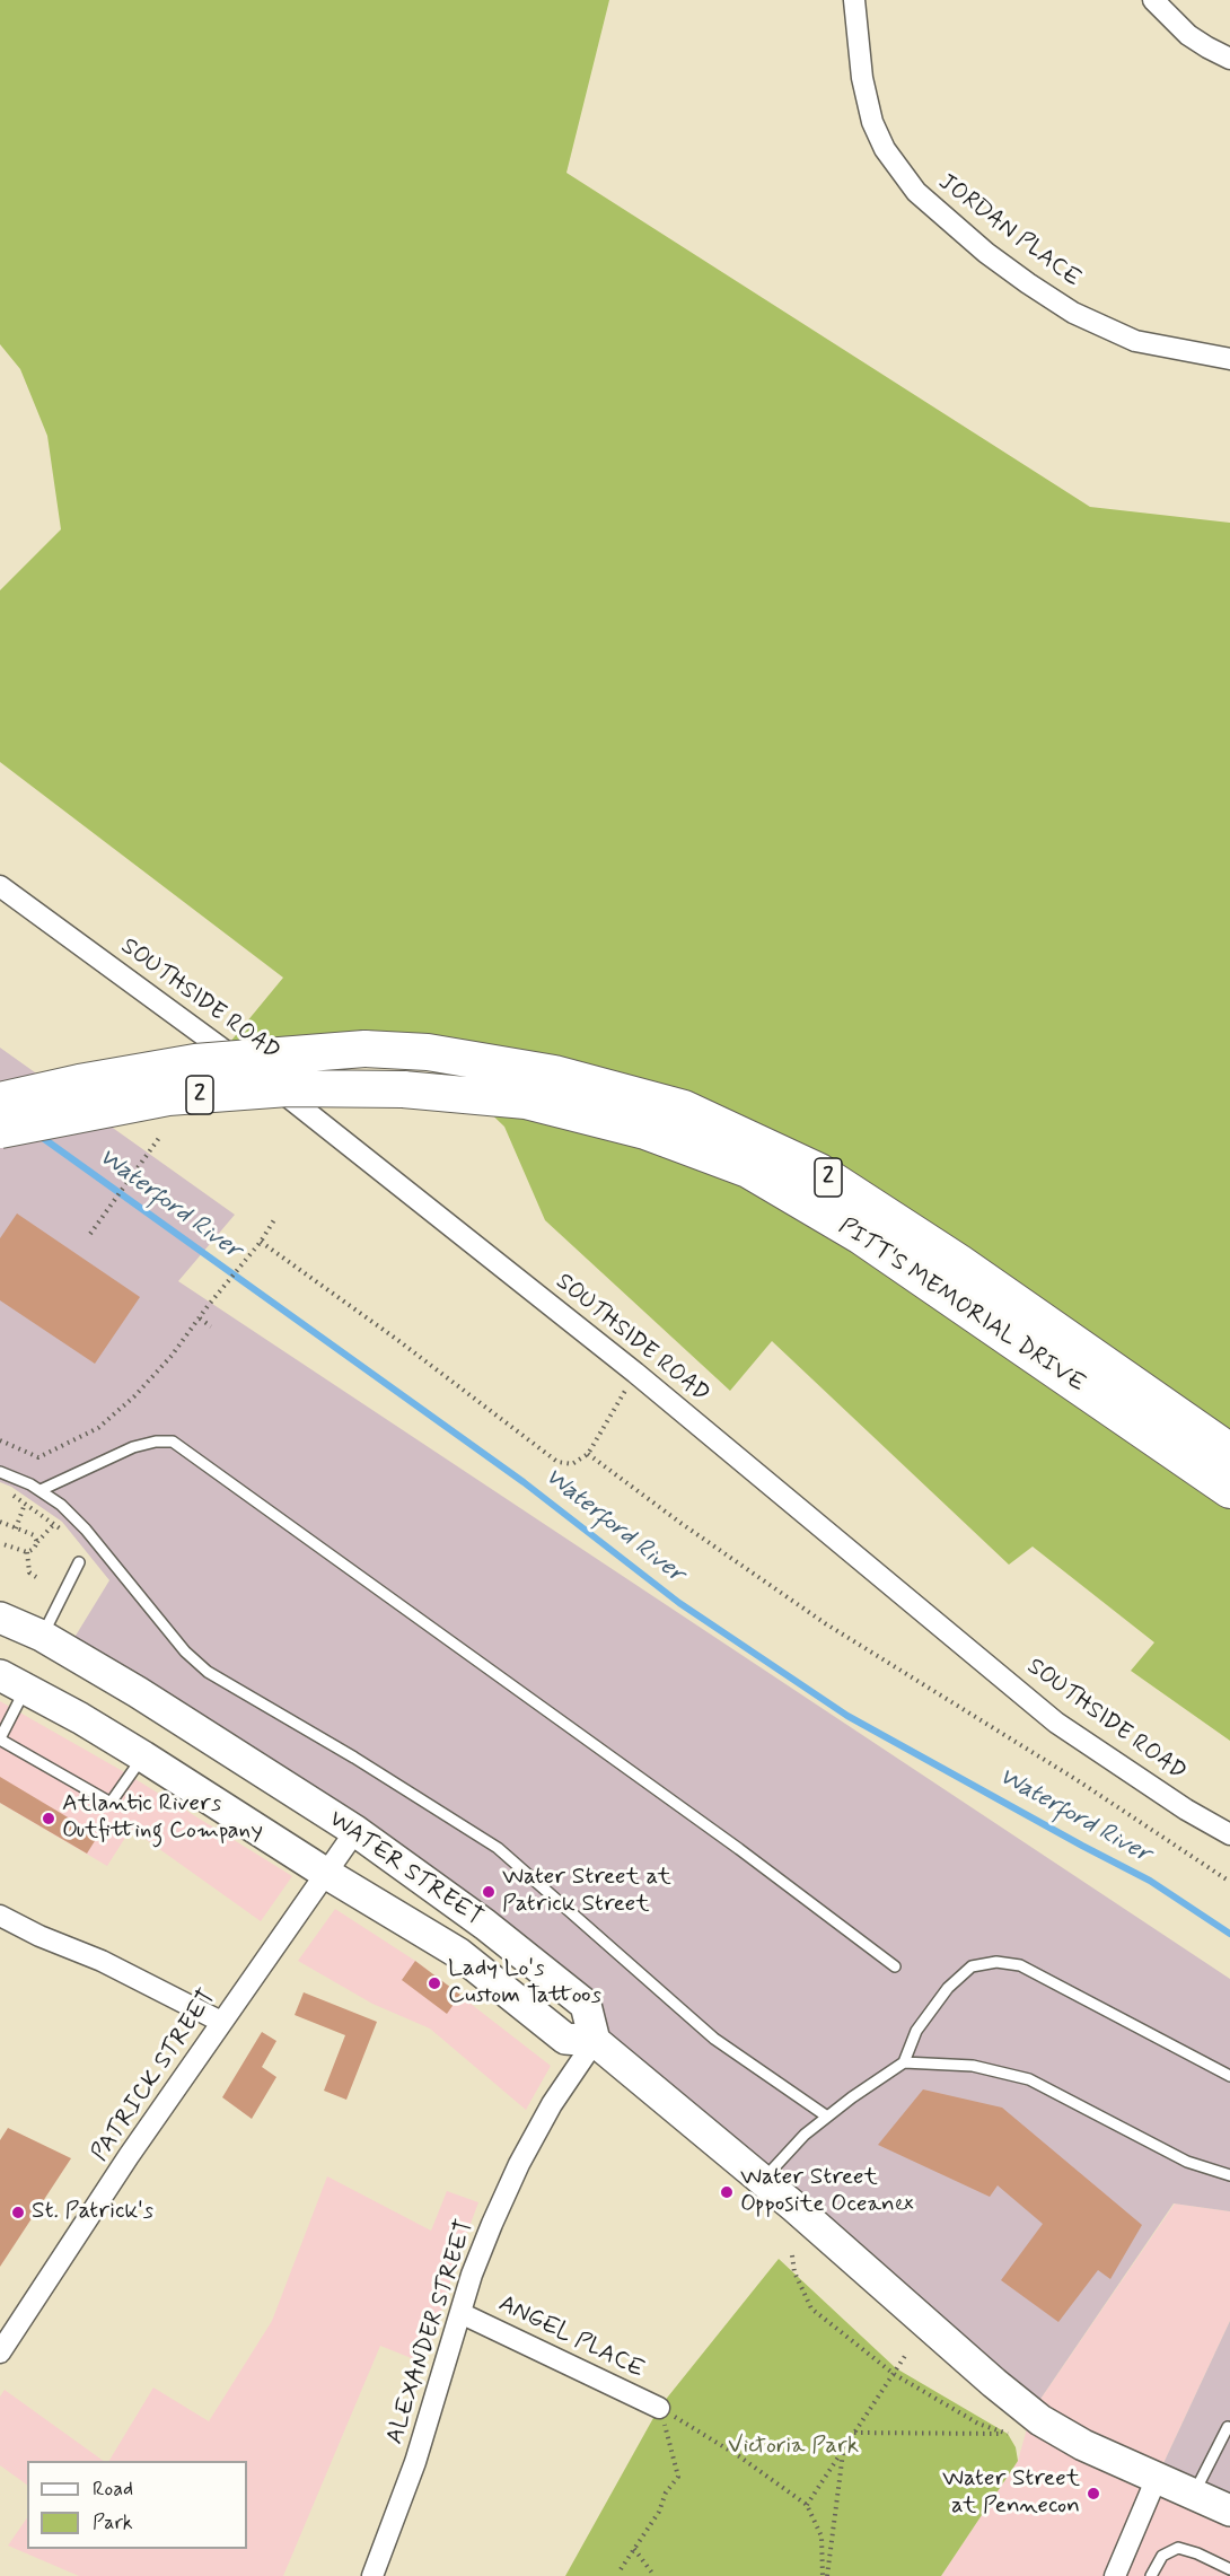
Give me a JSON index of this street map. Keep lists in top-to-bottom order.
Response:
{
  "streets": {
    "highway": ["2", "PITT'S MEMORIAL DRIVE"],
    "main road": ["WATER STREET"],
    "street": [
      "JORDAN PLACE",
      "SOUTHSIDE ROAD",
      "PATRICK STREET",
      "ALEXANDER STREET",
      "ANGEL PLACE"
    ]
  },
  "crossings": [
    ["WATER STREET", "PATRICK STREET"],
    ["WATER STREET", "ALEXANDER STREET"],
    ["ALEXANDER STREET", "ANGEL PLACE"]
  ],
  "water": ["Waterford River"],
  "parks": ["Victoria Park"],
  "places": [
    "Atlantic Rivers Outfitting Company",
    "Water Street at Patrick Street",
    "Lady Lo's Custom Tattoos",
    "Water Street Opposite Oceanex",
    "St. Patrick's",
    "Water Street at Pennecon"
  ],
  "legend": ["Road", "Park"]
}
